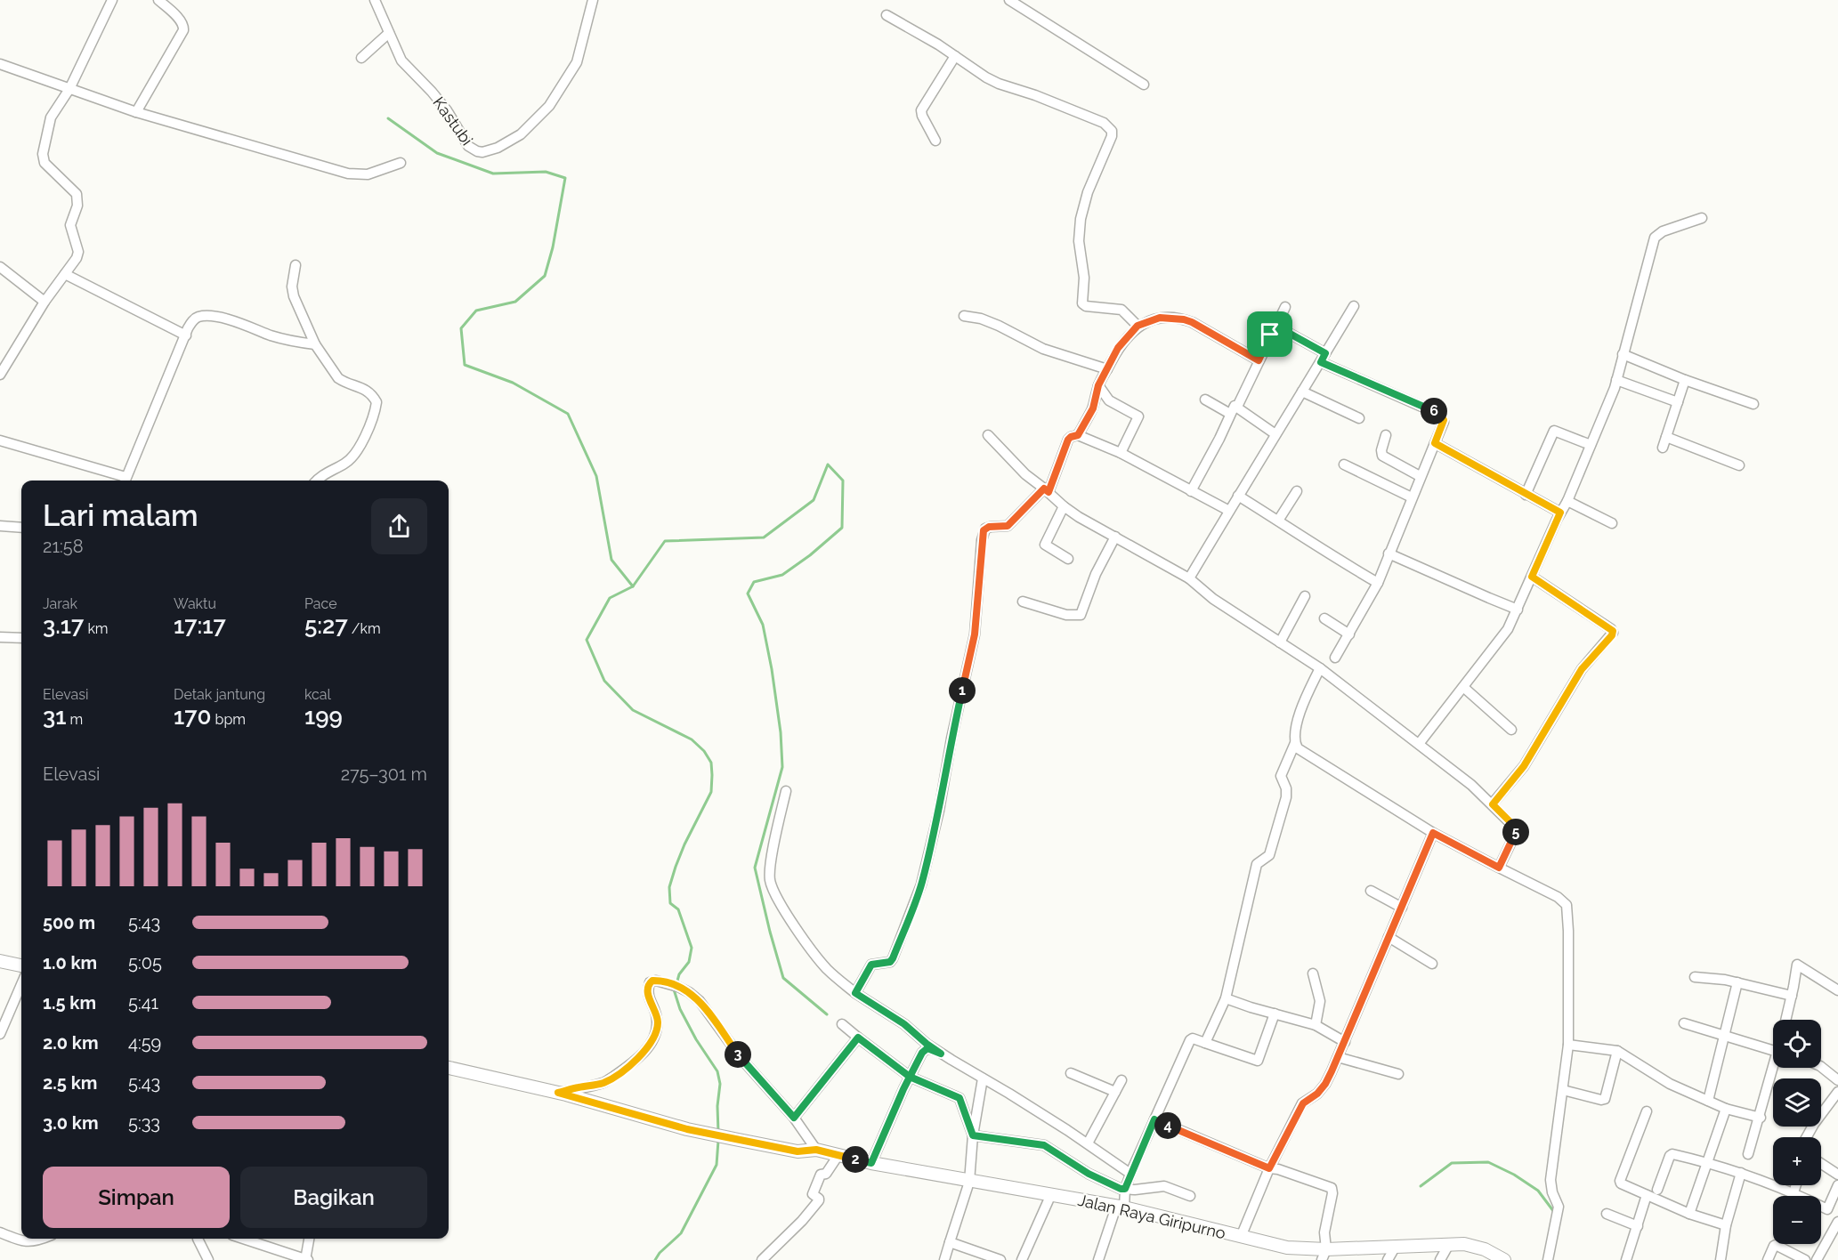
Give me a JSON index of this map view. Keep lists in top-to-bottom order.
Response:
{
  "streets": {
    "main road": ["Jalan Raya Giripurno"],
    "street": ["Kastubi"]
  },
  "page": {
    "pins": [
      "6",
      "1",
      "5",
      "3",
      "4",
      "2"
    ],
    "heading": ["Lari malam", "21:58"],
    "stats": [
      ["Jarak", "3.17 km"],
      ["Waktu", "17:17"],
      ["Pace", "5:27 /km"],
      ["Elevasi", "31 m"],
      ["Detak jantung", "170 bpm"],
      ["kcal", "199"]
    ],
    "chart": ["Elevasi", "275–301 m"],
    "list": [
      {
        "name": "500 m",
        "note": "5:43"
      },
      {
        "name": "1.0 km",
        "note": "5:05"
      },
      {
        "name": "1.5 km",
        "note": "5:41"
      },
      {
        "name": "2.0 km",
        "note": "4:59"
      },
      {
        "name": "2.5 km",
        "note": "5:43"
      },
      {
        "name": "3.0 km",
        "note": "5:33"
      }
    ],
    "map_buttons": ["+", "−"],
    "buttons": ["Simpan", "Bagikan"]
  }
}
